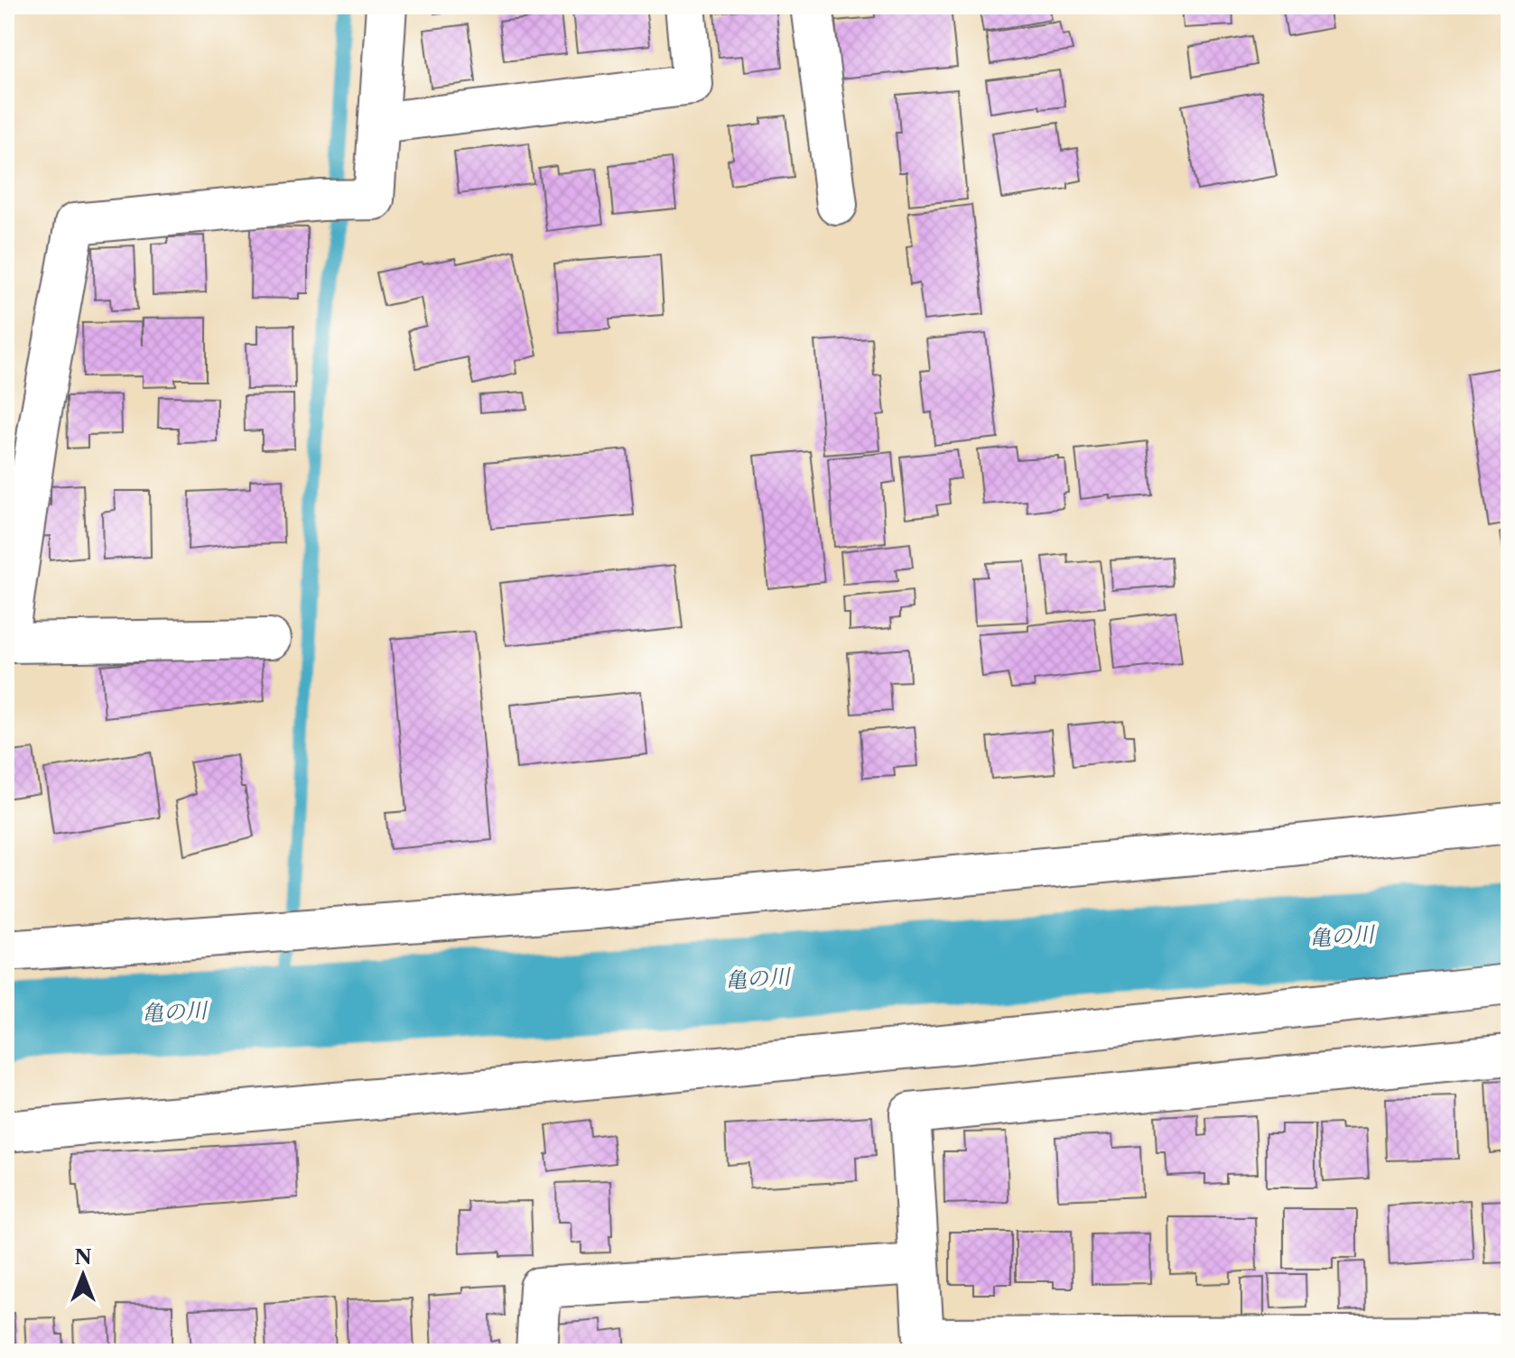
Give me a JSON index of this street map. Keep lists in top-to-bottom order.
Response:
{
  "water": ["亀の川"],
  "north": "top"
}
